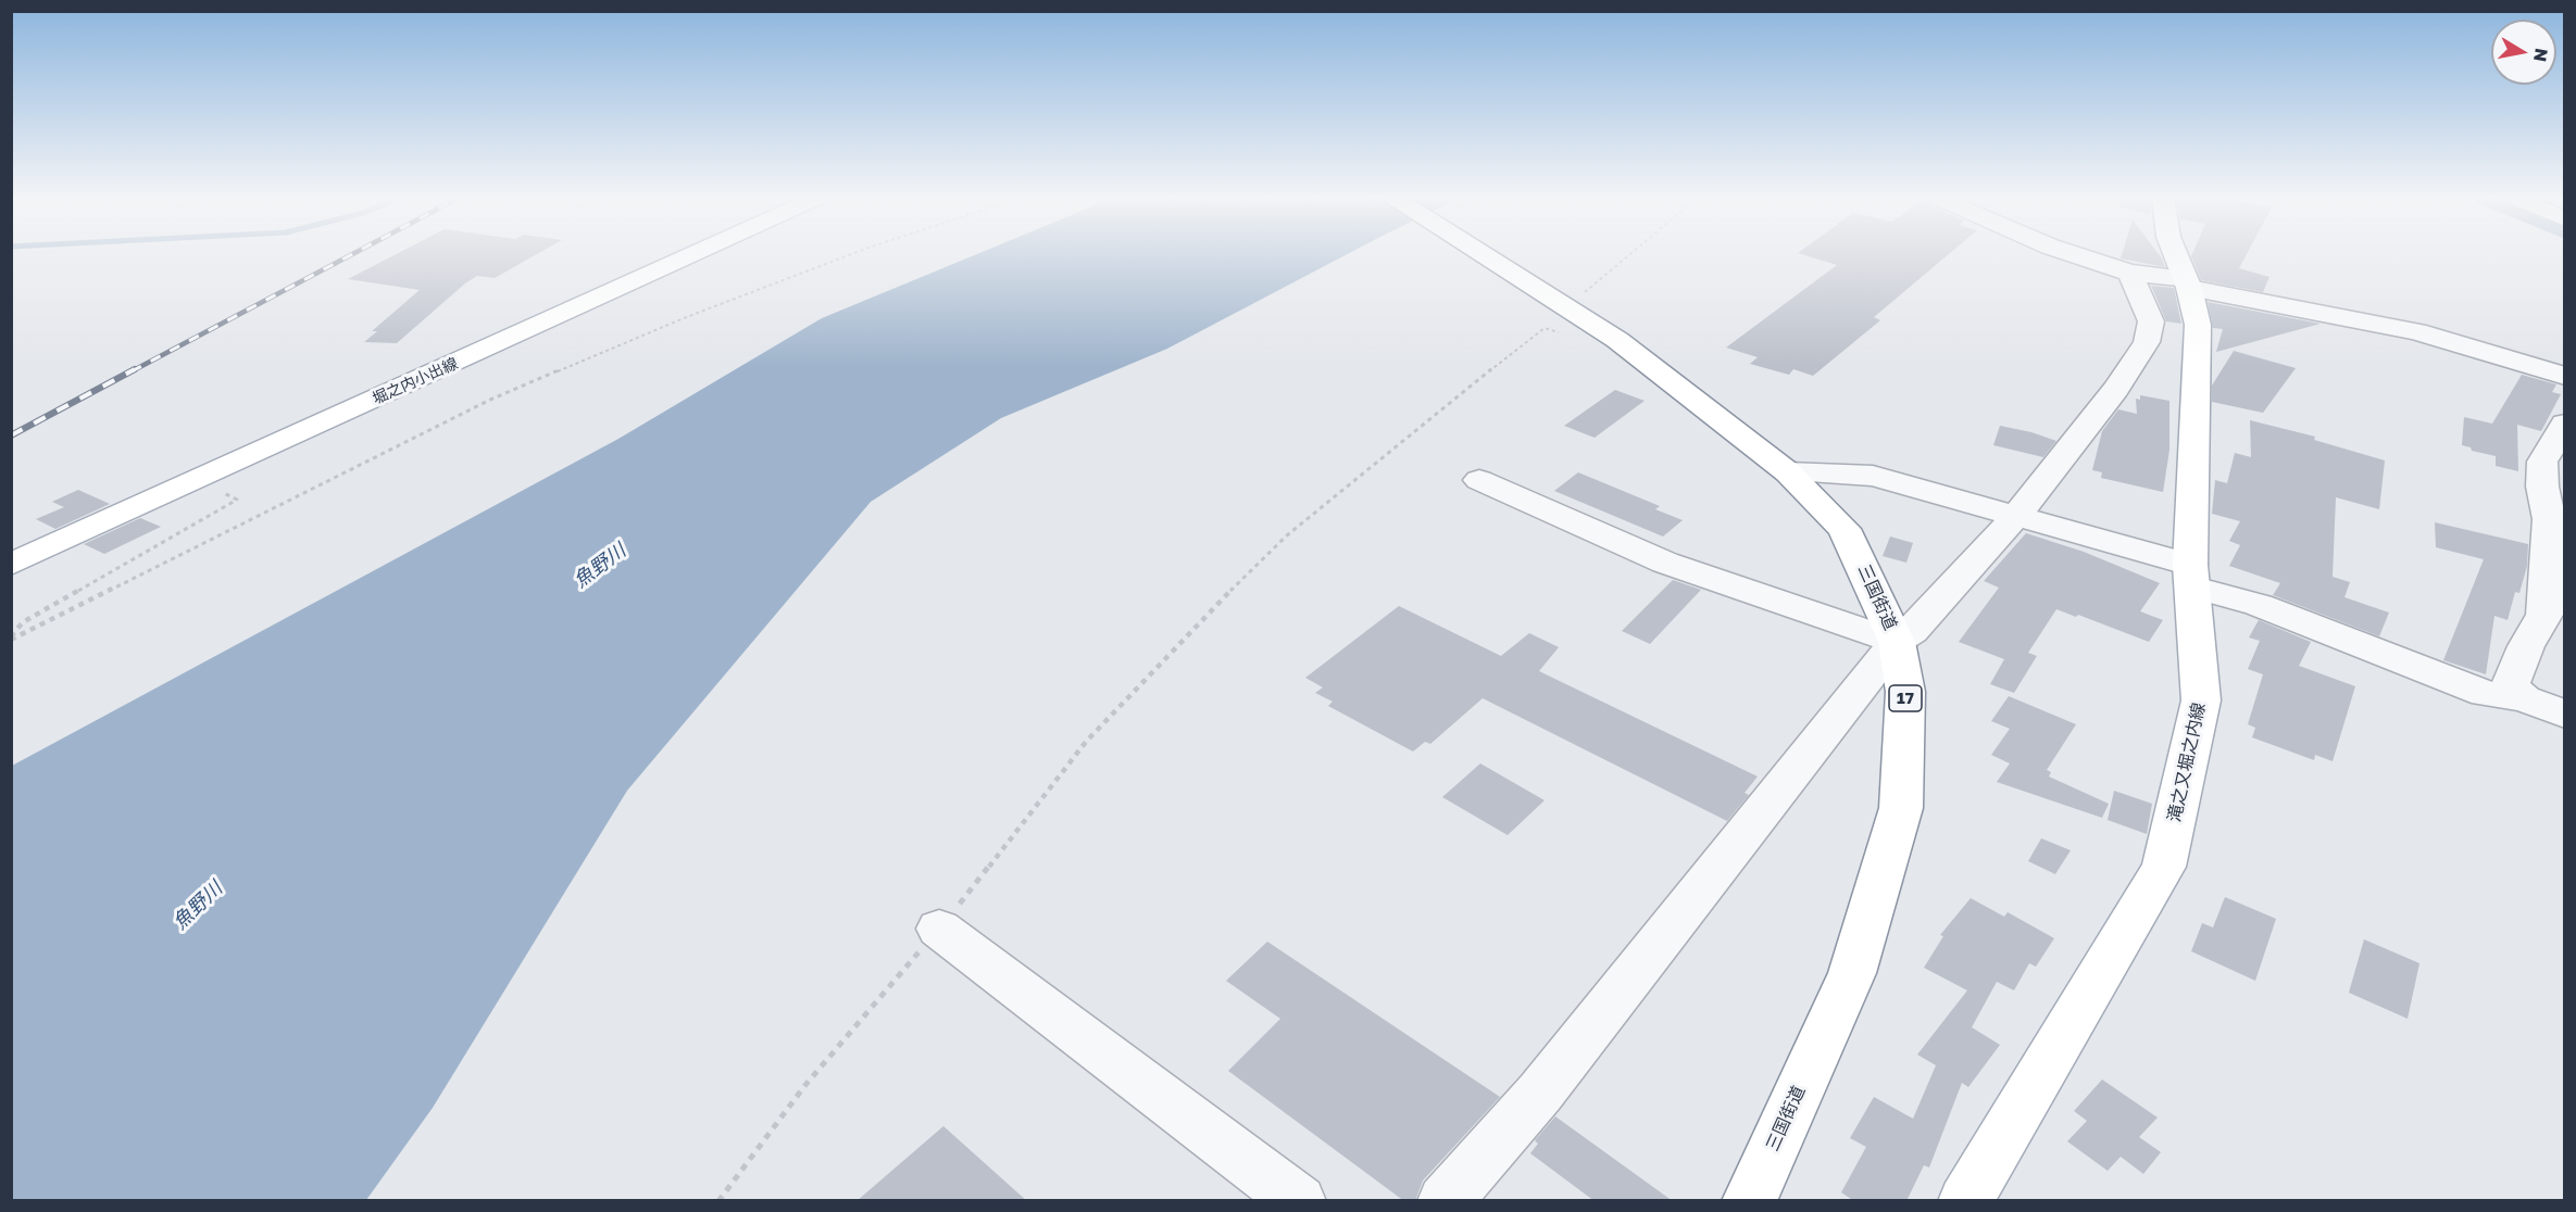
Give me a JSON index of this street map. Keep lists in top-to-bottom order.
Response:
{
  "streets": {
    "main road": [
      "堀之内小出線",
      "三国街道",
      "17",
      "滝之又堀之内線"
    ]
  },
  "water": ["魚野川"],
  "north": "right"
}
